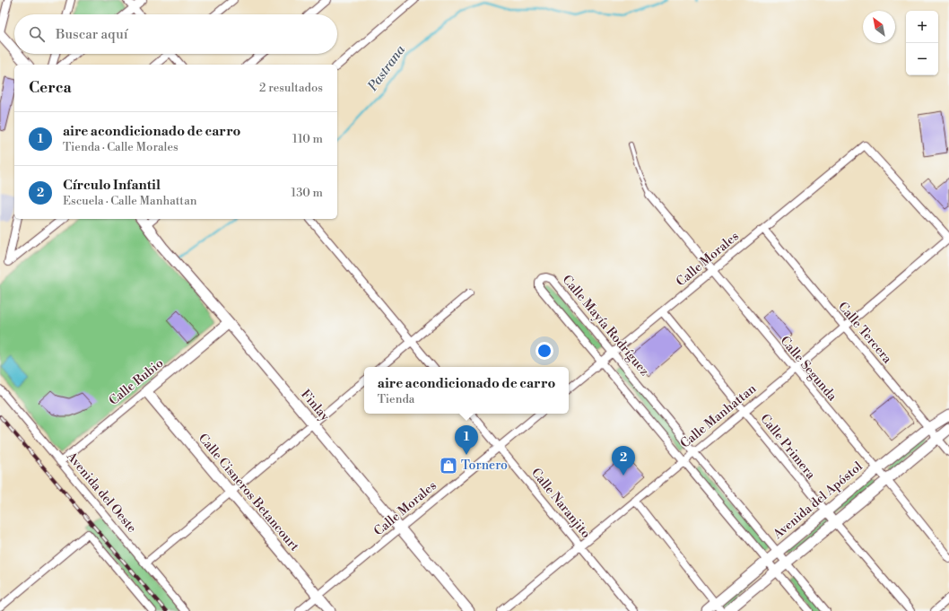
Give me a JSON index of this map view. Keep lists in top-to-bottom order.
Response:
{
  "streets": {
    "street": [
      "Calle Morales",
      "Calle Mayía Rodríguez",
      "Calle Tercera",
      "Calle Segunda",
      "Calle Rubio",
      "Finlay",
      "Calle Manhattan",
      "Calle Primera",
      "Avenida del Oeste",
      "Calle Cisneros Betancourt",
      "Avenida del Apóstol",
      "Calle Naranjito"
    ]
  },
  "crossings": [
    ["Calle Morales", "Calle Mayía Rodríguez"],
    ["Calle Morales", "Calle Tercera"],
    ["Calle Morales", "Calle Segunda"],
    ["Calle Morales", "Finlay"],
    ["Calle Morales", "Calle Manhattan"],
    ["Calle Morales", "Calle Primera"],
    ["Calle Morales", "Calle Cisneros Betancourt"],
    ["Calle Morales", "Calle Naranjito"],
    ["Calle Mayía Rodríguez", "Calle Manhattan"],
    ["Calle Mayía Rodríguez", "Avenida del Apóstol"],
    ["Calle Tercera", "Calle Manhattan"],
    ["Calle Tercera", "Avenida del Apóstol"],
    ["Calle Segunda", "Calle Manhattan"],
    ["Calle Segunda", "Avenida del Apóstol"],
    ["Calle Rubio", "Finlay"],
    ["Calle Rubio", "Avenida del Oeste"],
    ["Calle Rubio", "Calle Cisneros Betancourt"],
    ["Calle Manhattan", "Calle Primera"],
    ["Calle Manhattan", "Calle Naranjito"],
    ["Calle Primera", "Avenida del Apóstol"]
  ],
  "water": ["Pastrana"],
  "places": {
    "shop": ["Tornero"]
  },
  "north": "top left",
  "page": {
    "map_buttons": ["+", "−"],
    "search": "Buscar aquí",
    "heading": ["Cerca", "2 resultados"],
    "list": [
      {
        "mark": "1",
        "name": "aire acondicionado de carro",
        "note": "Tienda · Calle Morales",
        "value": "110 m"
      },
      {
        "mark": "2",
        "name": "Círculo Infantil",
        "note": "Escuela · Calle Manhattan",
        "value": "130 m"
      }
    ],
    "popup": ["aire acondicionado de carro", "Tienda"],
    "pins": ["1", "2"]
  }
}
